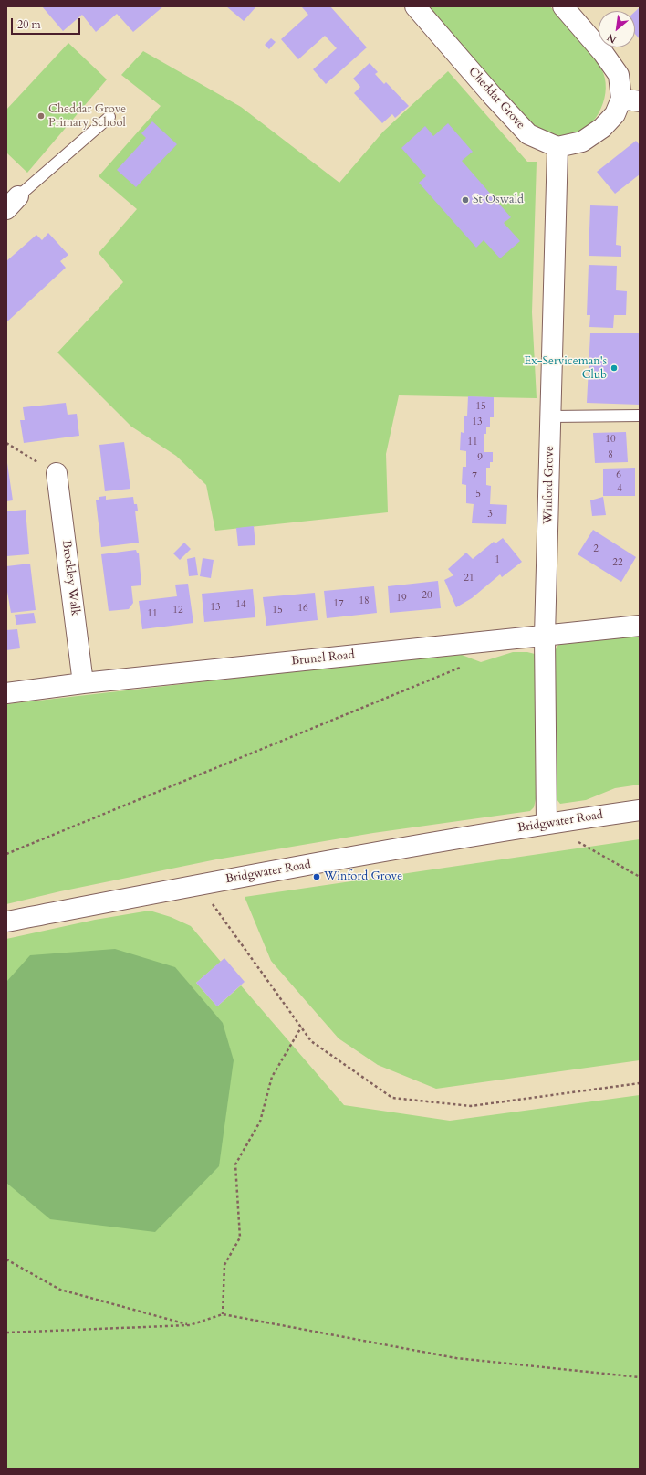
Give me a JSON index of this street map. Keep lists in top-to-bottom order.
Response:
{
  "streets": {
    "main road": [
      "Cheddar Grove",
      "Winford Grove",
      "Brockley Walk",
      "Brunel Road",
      "Bridgwater Road"
    ]
  },
  "crossings": [
    ["Cheddar Grove", "Winford Grove"],
    ["Winford Grove", "Brunel Road"],
    ["Winford Grove", "Bridgwater Road"],
    ["Brockley Walk", "Brunel Road"]
  ],
  "places": [
    "Cheddar Grove Primary School",
    "St Oswald",
    "Ex-Serviceman's Club",
    "Winford Grove"
  ],
  "house_numbers": [
    "15",
    "13",
    "10",
    "11",
    "8",
    "9",
    "6",
    "7",
    "4",
    "5",
    "3",
    "2",
    "1",
    "22",
    "21",
    "20",
    "19",
    "18",
    "17",
    "14",
    "13",
    "16",
    "12",
    "15",
    "11"
  ],
  "scale_bar": "20 m",
  "north": "bottom left"
}
